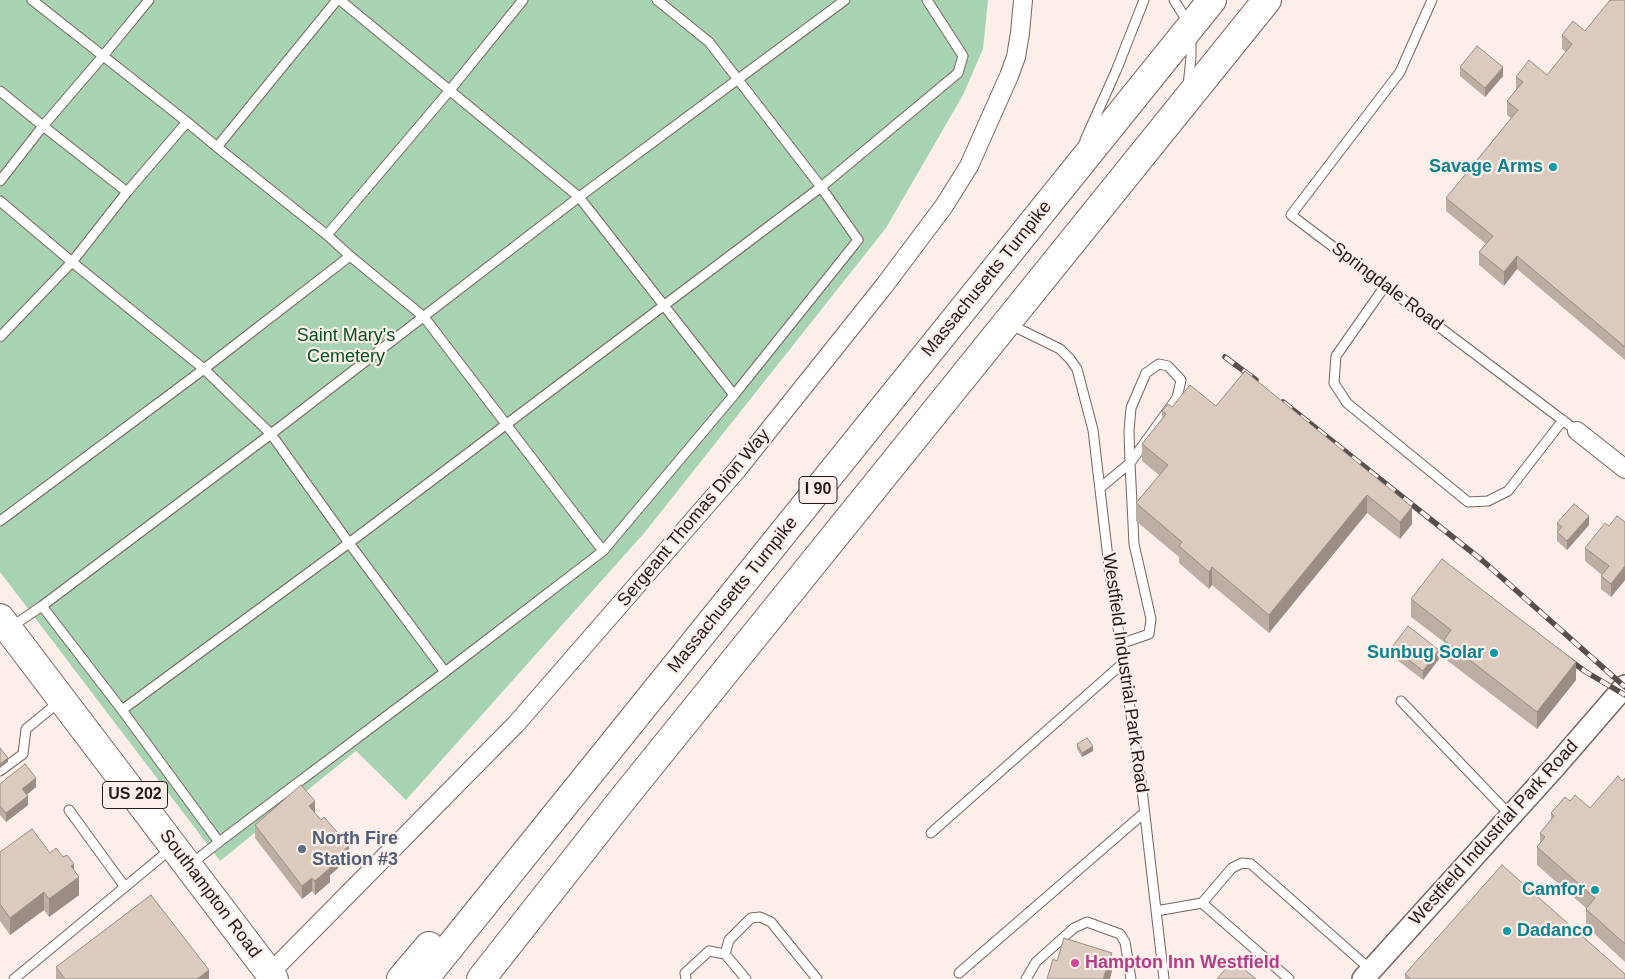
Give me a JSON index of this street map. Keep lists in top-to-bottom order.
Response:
{
  "streets": {
    "main road": [
      "Massachusetts Turnpike",
      "I 90",
      "US 202",
      "Southampton Road"
    ],
    "street": ["Springdale Road", "Sergeant Thomas Dion Way", "Westfield Industrial Park Road"]
  },
  "crossings": [
    ["I 90", "Westfield Industrial Park Road"],
    ["Sergeant Thomas Dion Way", "Southampton Road"]
  ],
  "parks": ["Saint Mary's Cemetery"],
  "places": [
    "Savage Arms",
    "Sunbug Solar",
    "North Fire Station #3",
    "Camfor",
    "Dadanco",
    "Hampton Inn Westfield"
  ]
}
